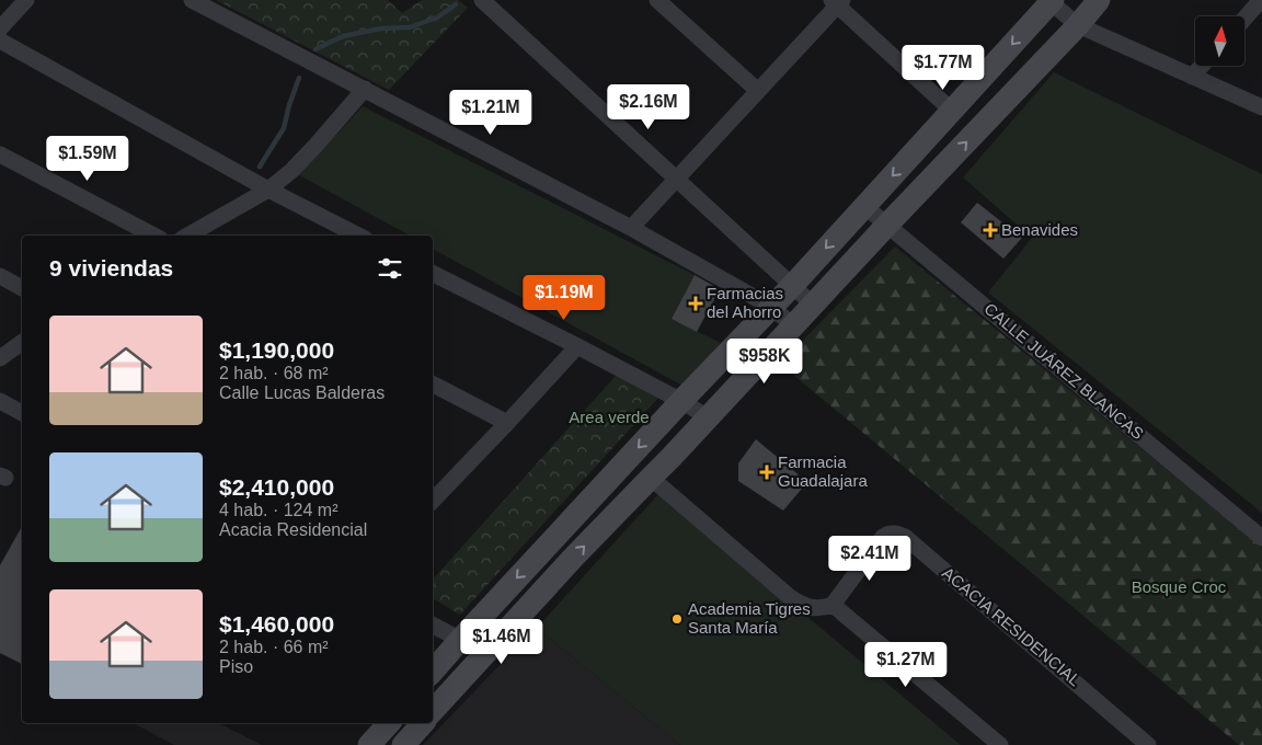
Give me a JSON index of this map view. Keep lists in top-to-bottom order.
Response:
{
  "streets": {
    "street": ["CALLE JUÁREZ BLANCAS", "ACACIA RESIDENCIAL"]
  },
  "parks": ["Area verde", "Bosque Croc"],
  "places": {
    "health": ["Benavides", "Farmacias del Ahorro", "Farmacia Guadalajara"],
    "other": ["Academia Tigres Santa María"]
  },
  "north": "top",
  "page": {
    "price": [
      "$1.77M",
      "$2.16M",
      "$1.21M",
      "$1.59M",
      "$1.19M",
      "$958K",
      "$2.41M",
      "$1.46M",
      "$1.27M"
    ],
    "heading": "9 viviendas",
    "list": [
      {
        "name": "$1,190,000",
        "note": "2 hab. · 68 m² · Calle Lucas Balderas"
      },
      {
        "name": "$2,410,000",
        "note": "4 hab. · 124 m² · Acacia Residencial"
      },
      {
        "name": "$1,460,000",
        "note": "2 hab. · 66 m² · Piso"
      }
    ]
  }
}
